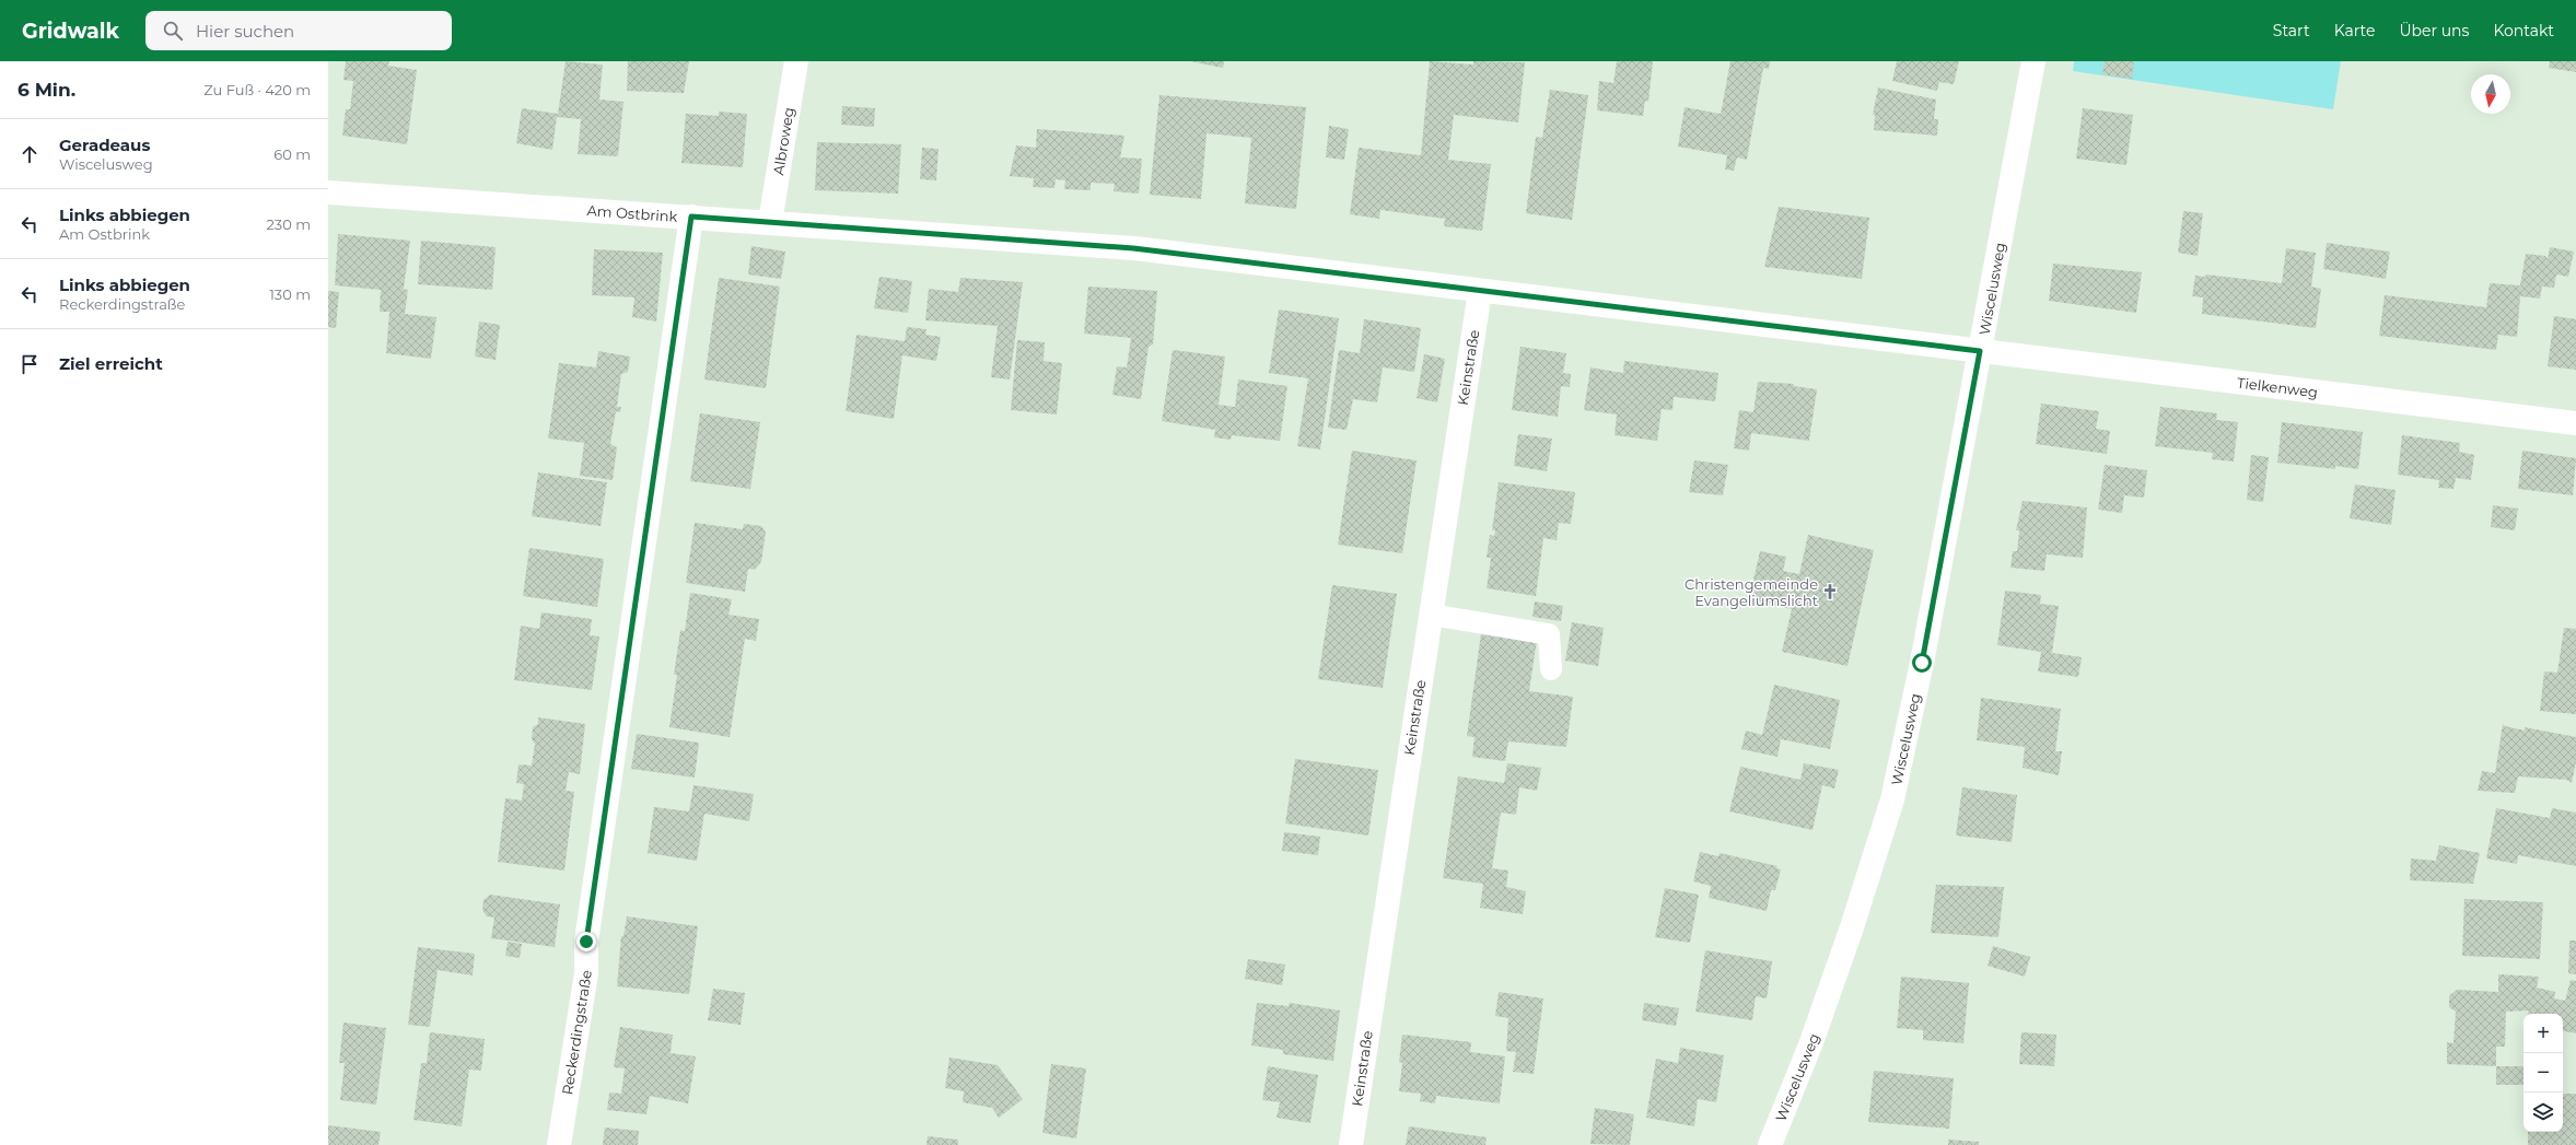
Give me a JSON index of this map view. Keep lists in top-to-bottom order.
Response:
{
  "streets": {
    "street": [
      "Albroweg",
      "Am Ostbrink",
      "Wiscelusweg",
      "Keinstraße",
      "Tielkenweg",
      "Reckerdingstraße"
    ]
  },
  "crossings": [
    ["Albroweg", "Am Ostbrink"],
    ["Am Ostbrink", "Wiscelusweg"],
    ["Am Ostbrink", "Keinstraße"],
    ["Am Ostbrink", "Tielkenweg"],
    ["Am Ostbrink", "Reckerdingstraße"],
    ["Wiscelusweg", "Tielkenweg"]
  ],
  "places": {
    "church": ["Christengemeinde Evangeliumslicht"]
  },
  "north": "bottom",
  "page": {
    "header": "Gridwalk",
    "search": "Hier suchen",
    "nav": [
      "Start",
      "Karte",
      "Über uns",
      "Kontakt"
    ],
    "heading": ["6 Min.", "Zu Fuß · 420 m"],
    "list": [
      ["Geradeaus", "Wiscelusweg", "60 m"],
      ["Links abbiegen", "Am Ostbrink", "230 m"],
      ["Links abbiegen", "Reckerdingstraße", "130 m"],
      "Ziel erreicht"
    ],
    "map_buttons": ["+", "−"]
  }
}
